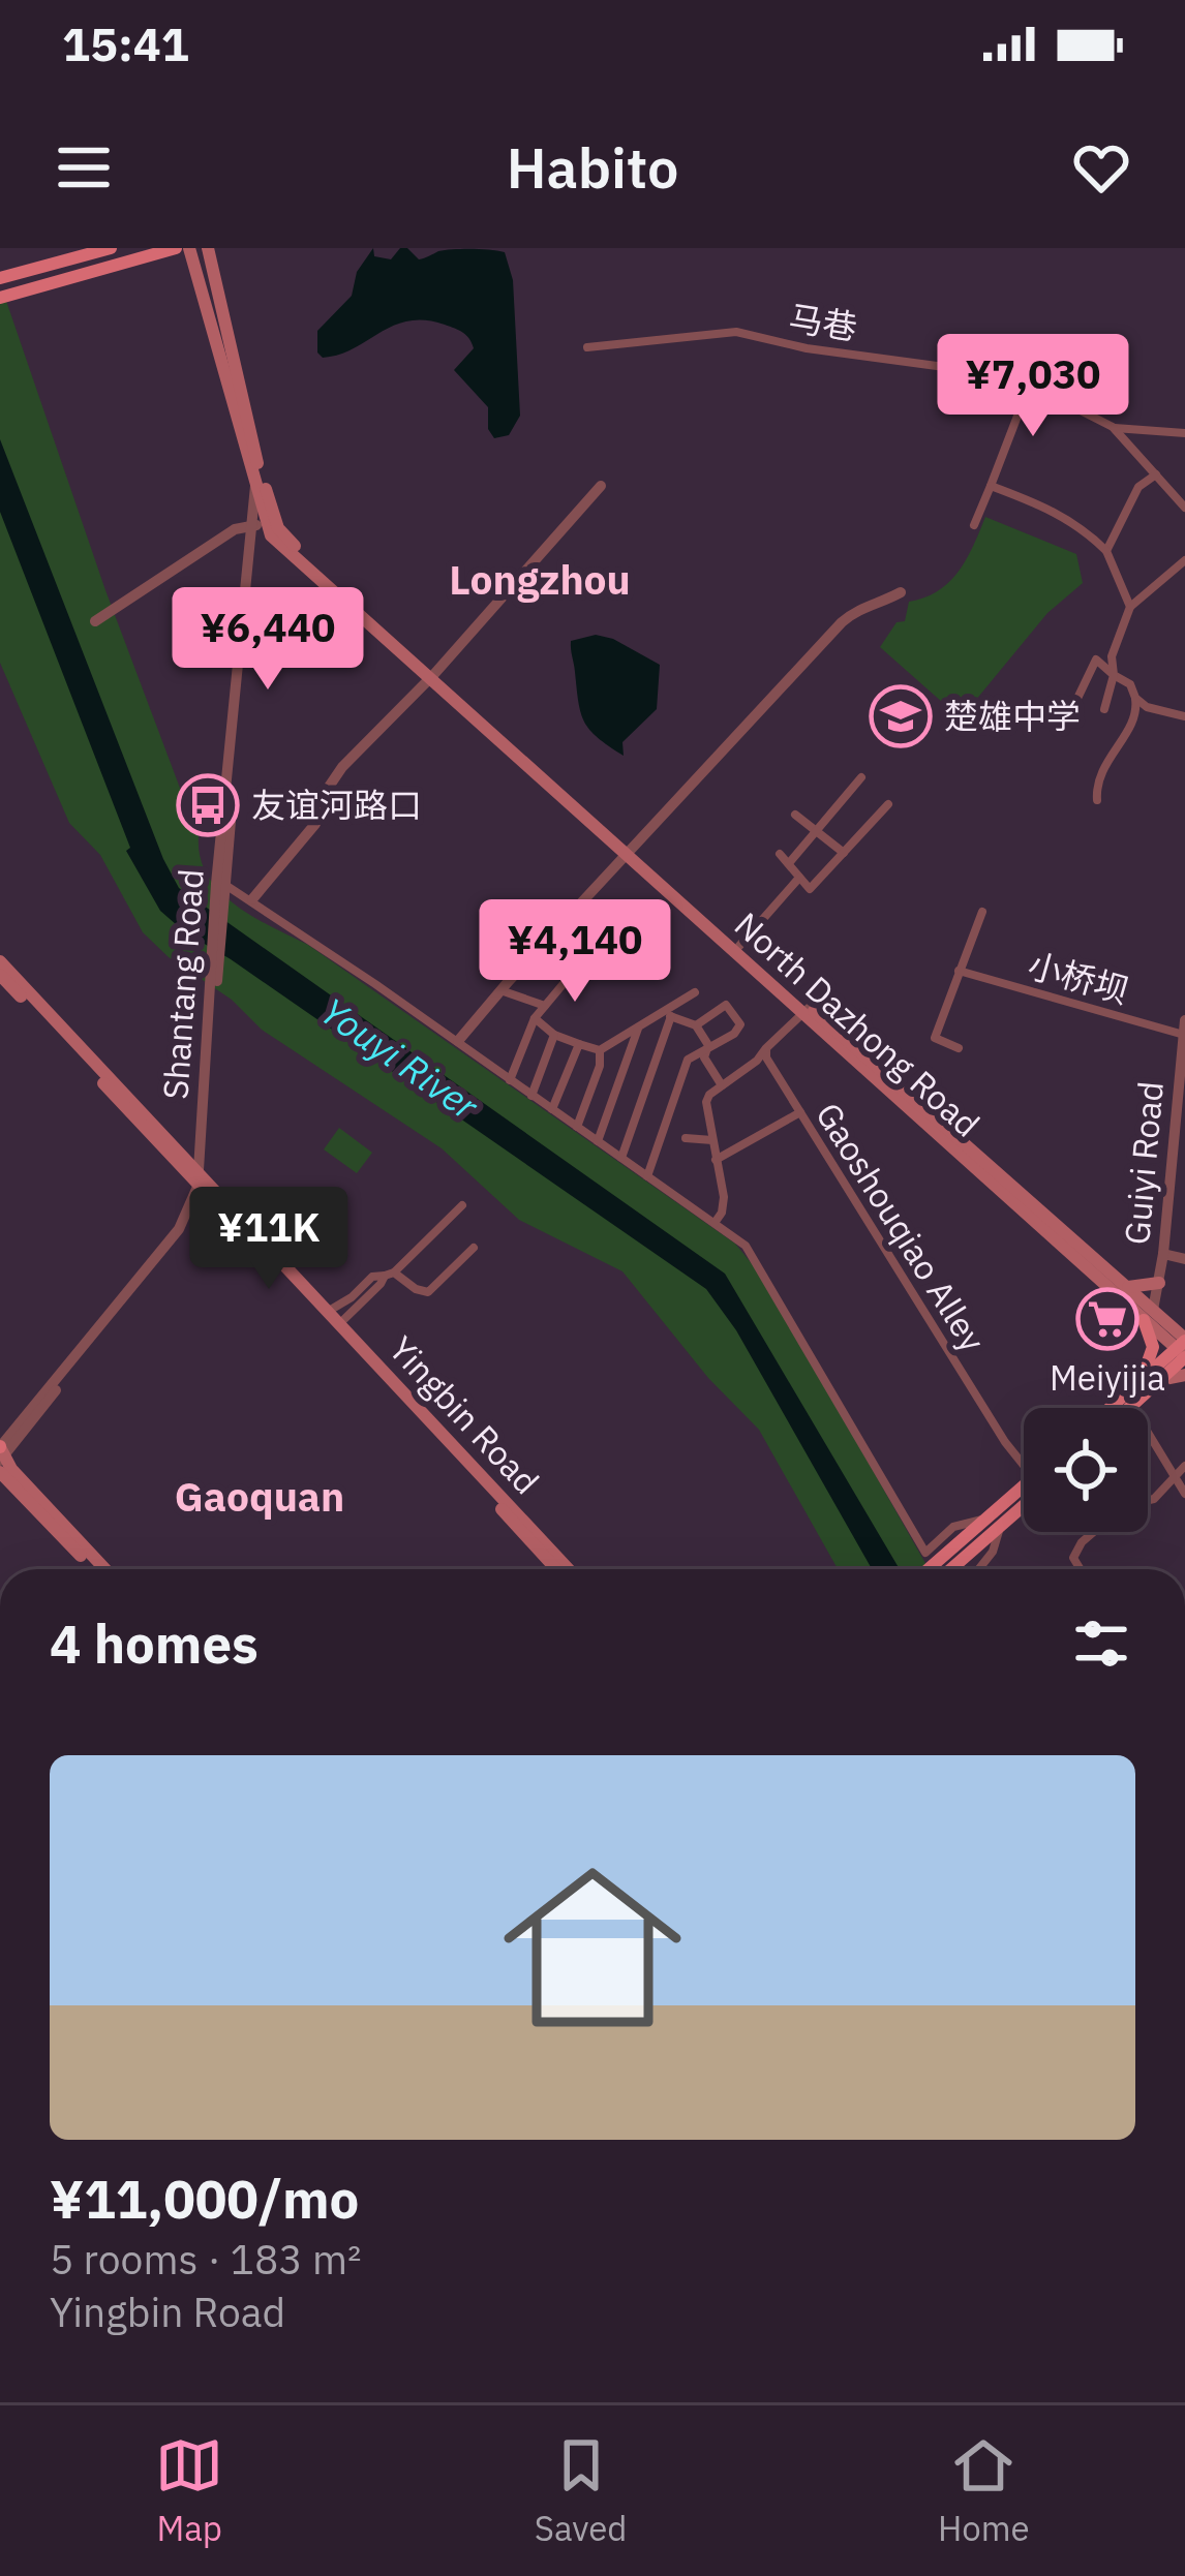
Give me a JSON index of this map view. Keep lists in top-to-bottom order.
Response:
{
  "streets": {
    "main road": ["North Dazhong Road", "Yingbin Road"],
    "street": [
      "马巷",
      "小桥坝",
      "Shantang Road",
      "Guiyi Road",
      "Gaoshouqiao Alley"
    ]
  },
  "crossings": [
    ["小桥坝", "Guiyi Road"],
    ["Shantang Road", "North Dazhong Road"],
    ["Shantang Road", "Yingbin Road"],
    ["North Dazhong Road", "Guiyi Road"]
  ],
  "districts": ["Longzhou", "Gaoquan"],
  "water": ["Youyi River"],
  "places": {
    "school or university": ["楚雄中学"],
    "bus stop": ["友谊河路口"],
    "supermarket": ["Meiyijia"]
  },
  "page": {
    "status": "15:41",
    "header": "Habito",
    "price": [
      "¥7,030",
      "¥6,440",
      "¥4,140",
      "¥11K"
    ],
    "heading": "4 homes",
    "list": [
      {
        "name": "¥11,000/mo",
        "note": "5 rooms · 183 m² · Yingbin Road"
      }
    ],
    "tabs": ["Map", "Saved", "Home"]
  }
}
